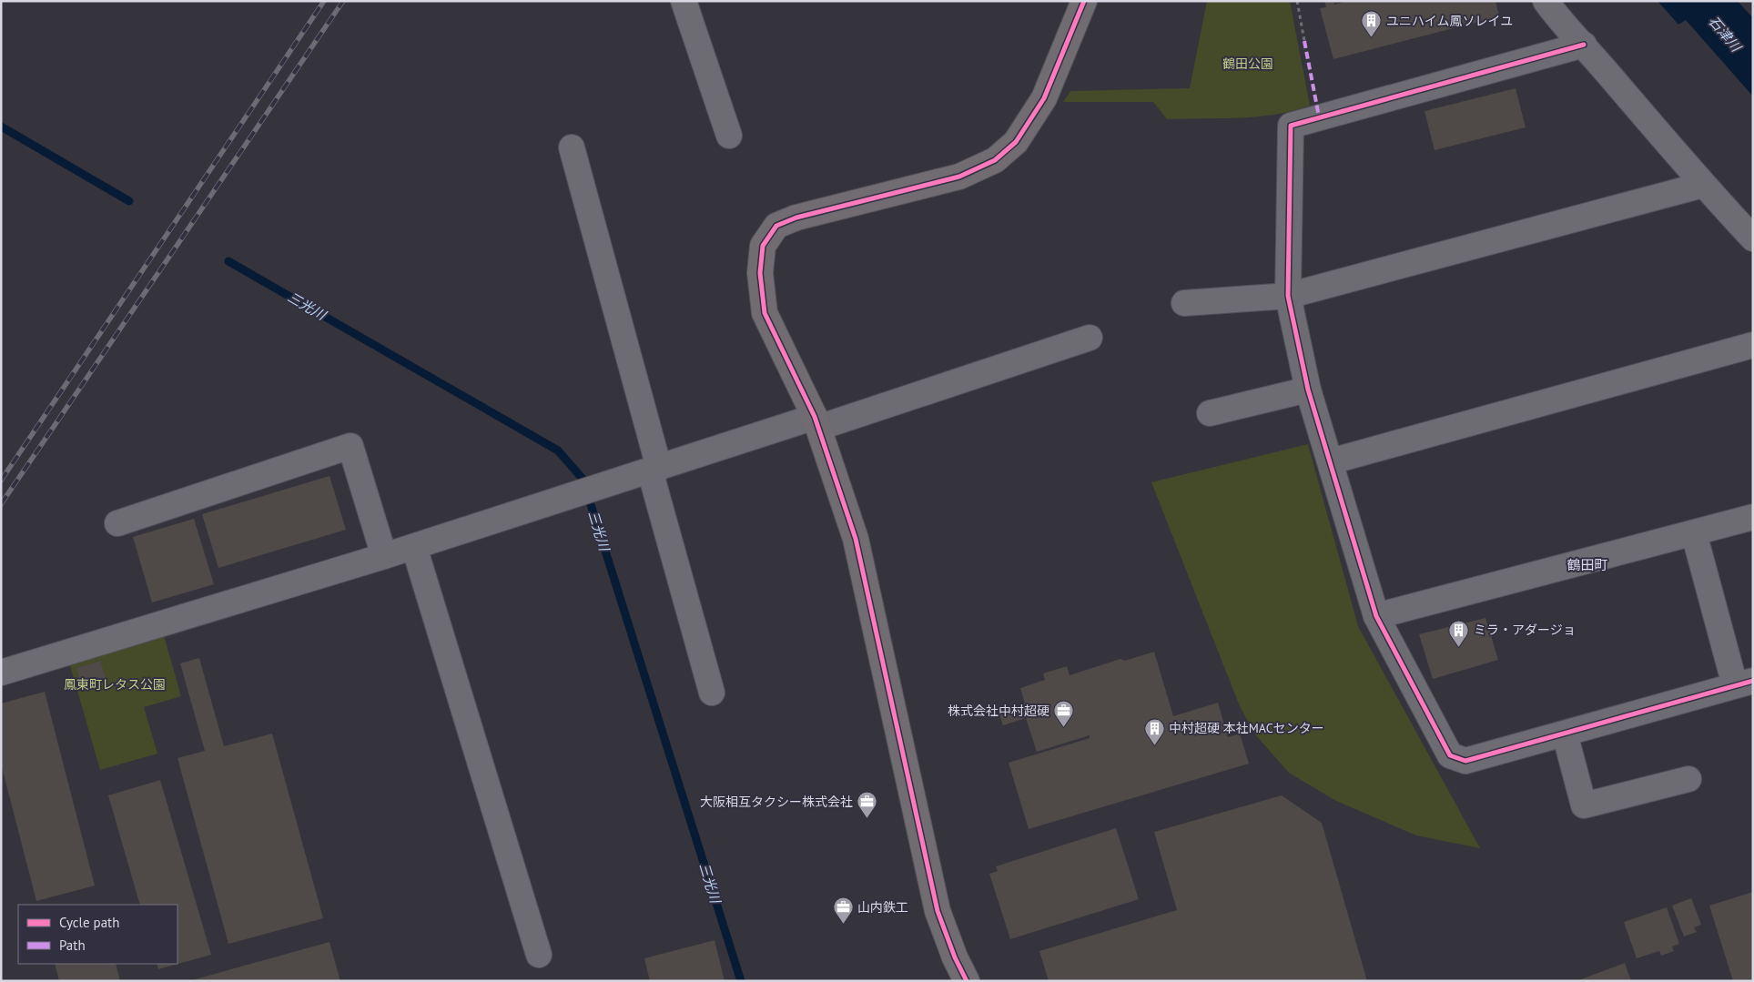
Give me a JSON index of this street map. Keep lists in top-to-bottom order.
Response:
{
  "districts": ["鶴田町"],
  "water": ["石津川", "三光川"],
  "parks": ["鶴田公園", "鳳東町レタス公園"],
  "places": {
    "building": ["ユニハイム鳳ソレイユ", "ミラ・アダージョ", "中村超硬 本社MACセンター"],
    "office": ["株式会社中村超硬", "大阪相互タクシー株式会社", "山内鉄工"]
  },
  "legend": ["Cycle path", "Path"]
}
